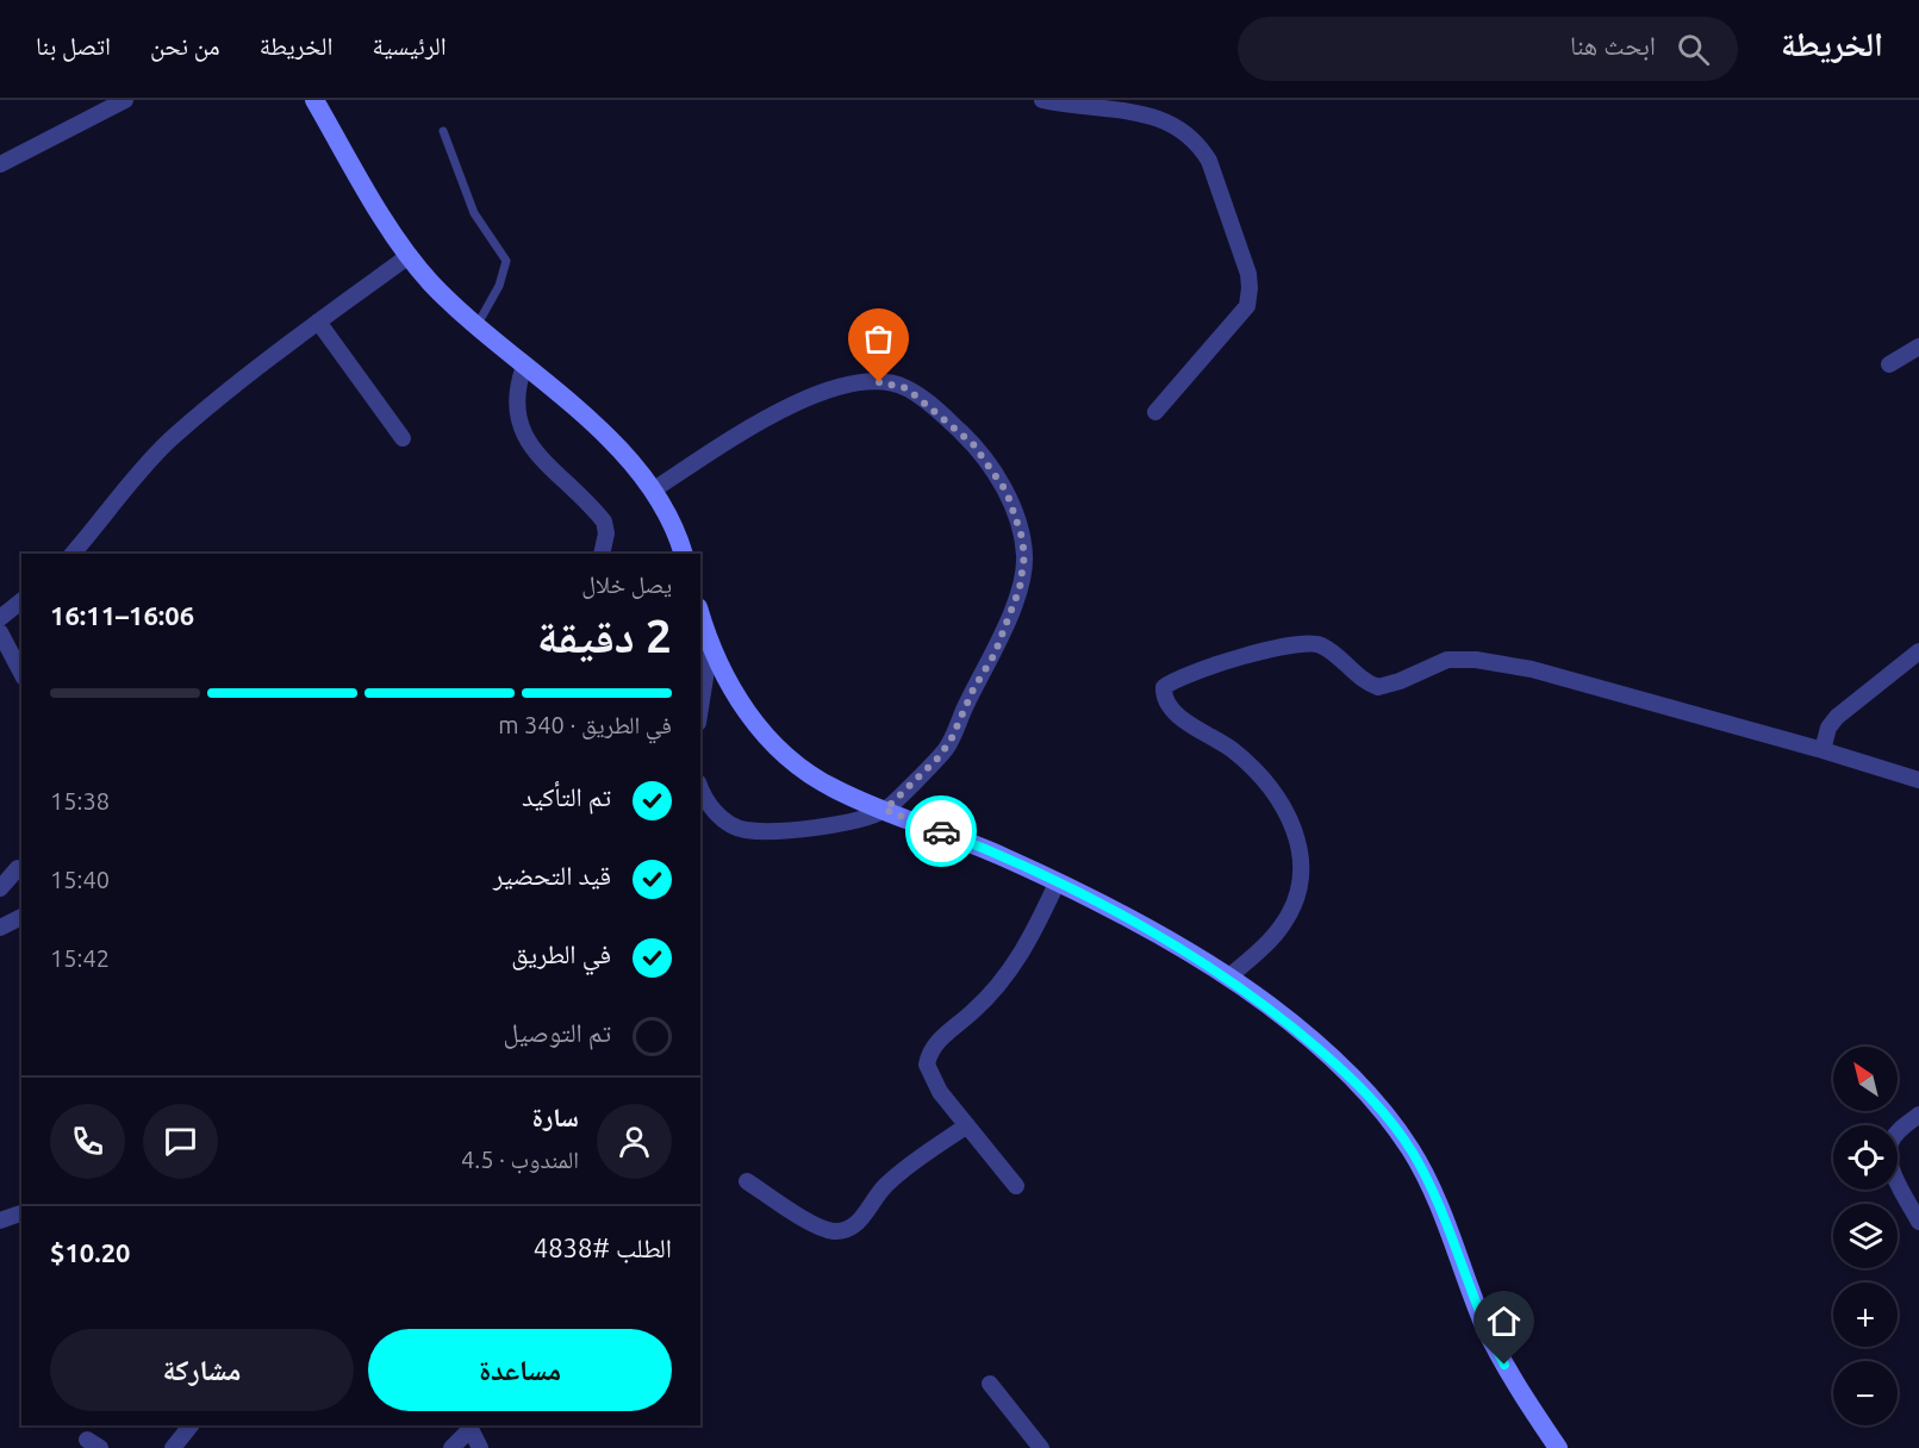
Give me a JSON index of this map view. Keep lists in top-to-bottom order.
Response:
{
  "north": "top left",
  "page": {
    "header": "الخريطة",
    "search": "ابحث هنا",
    "nav": [
      "الرئيسية",
      "الخريطة",
      "من نحن",
      "اتصل بنا"
    ],
    "heading": ["2 دقيقة", "يصل خلال", "16:06–16:11"],
    "panel": [
      "سارة",
      "المندوب · 4.5",
      "الطلب #4838",
      "$10.20"
    ],
    "bar": "في الطريق · 340 m",
    "list": [
      ["تم التأكيد", "15:38"],
      ["قيد التحضير", "15:40"],
      ["في الطريق", "15:42"],
      "تم التوصيل"
    ],
    "map_buttons": ["+", "−"],
    "buttons": ["مساعدة", "مشاركة"]
  }
}
